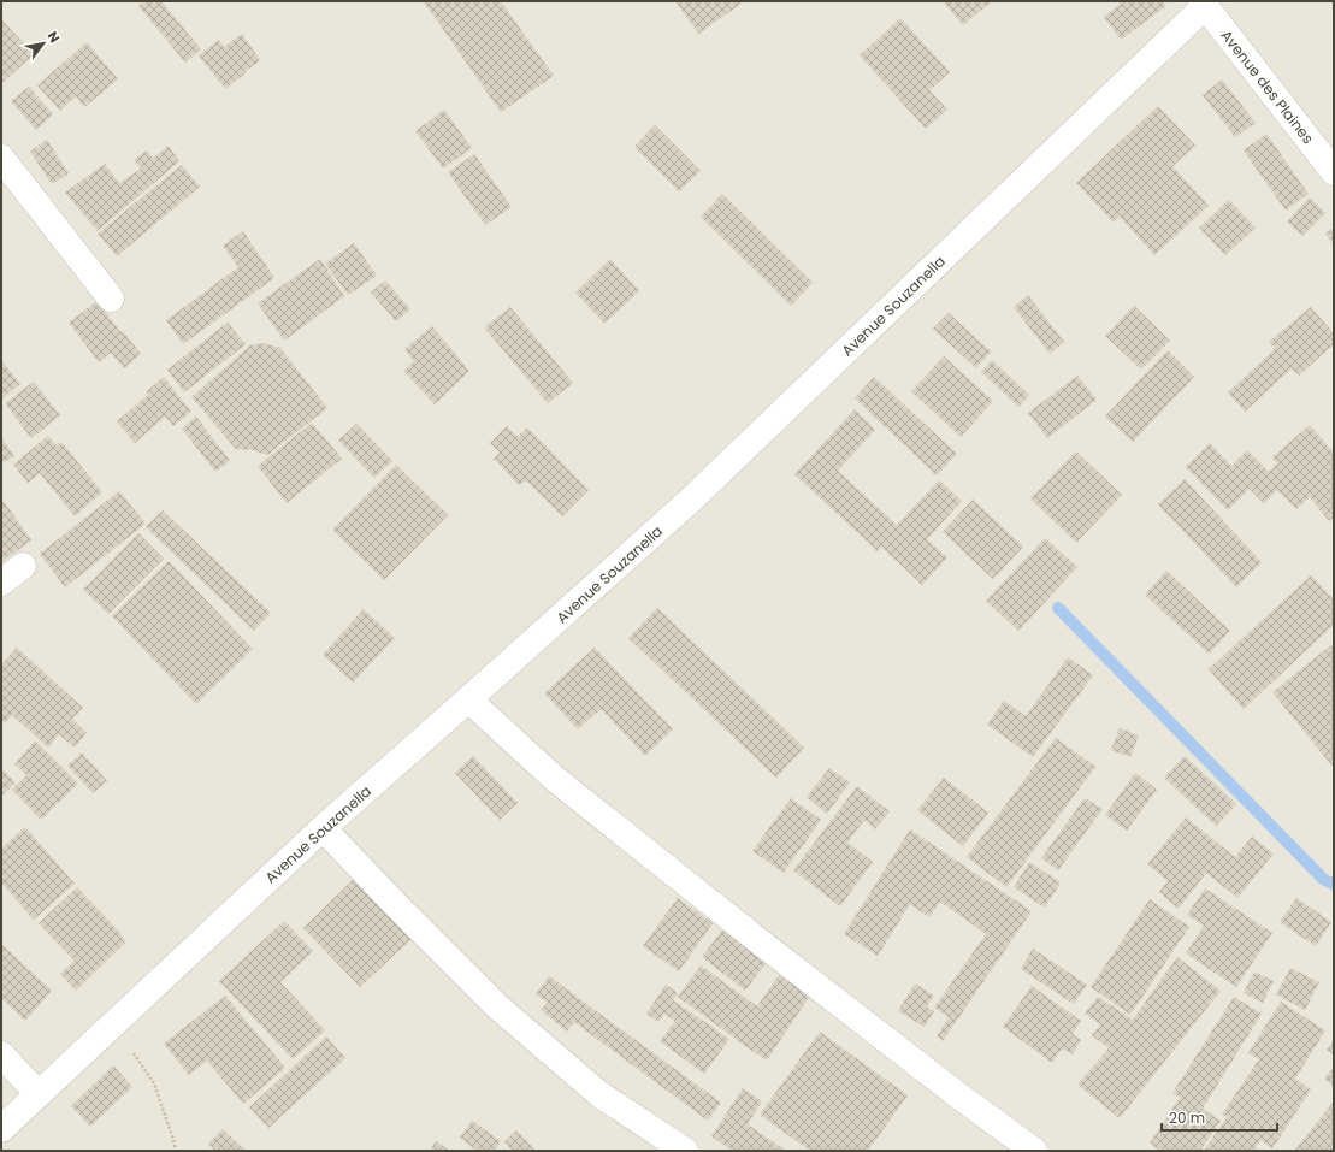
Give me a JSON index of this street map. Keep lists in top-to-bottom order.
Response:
{
  "streets": {
    "street": ["Avenue des Plaines", "Avenue Souzanella"]
  },
  "crossings": [
    ["Avenue des Plaines", "Avenue Souzanella"]
  ],
  "scale_bar": "20 m",
  "north": "top right"
}
